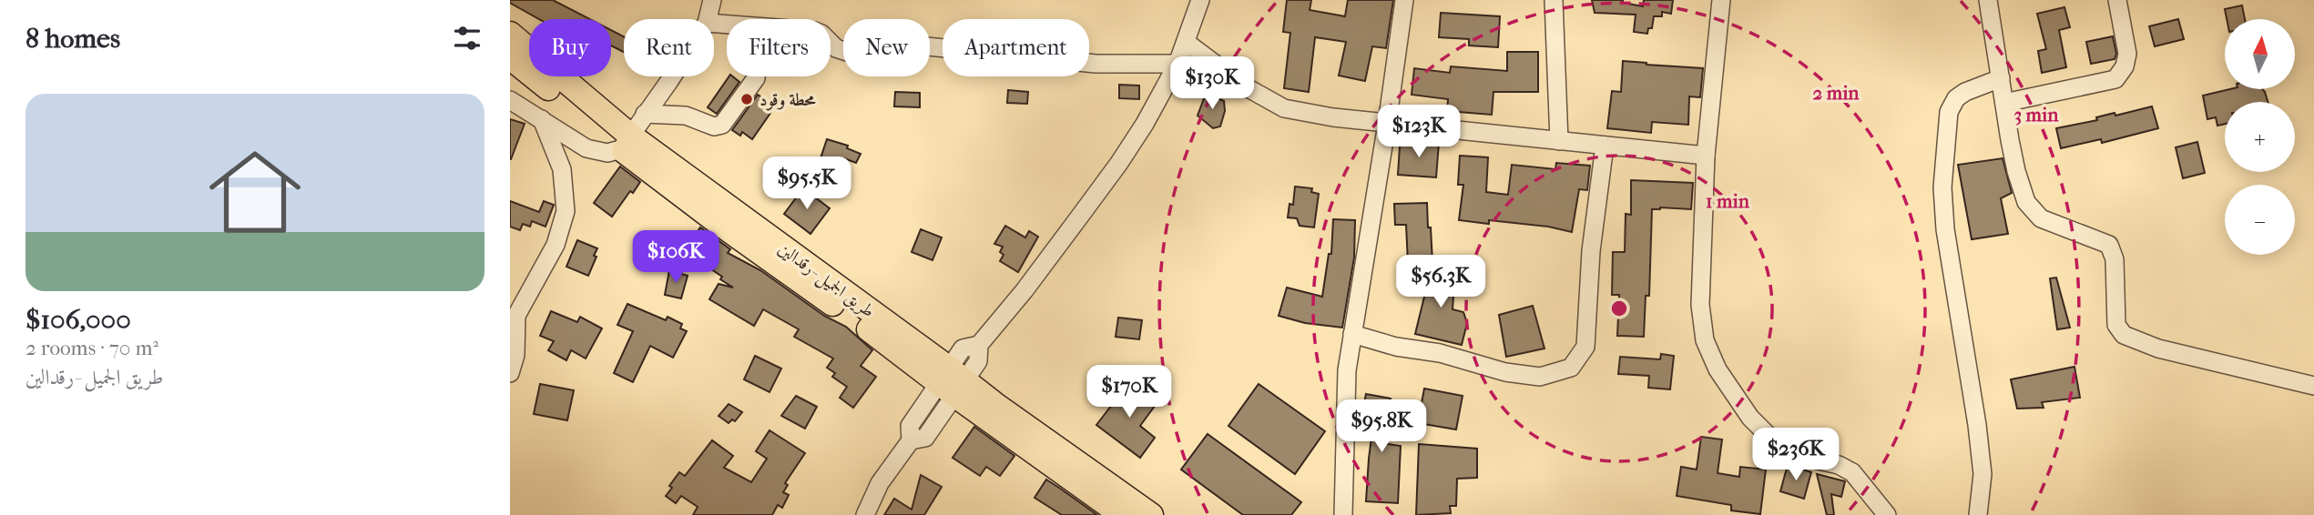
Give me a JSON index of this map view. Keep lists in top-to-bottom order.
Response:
{
  "streets": {
    "main road": ["طريق الجميل -رقدالين"]
  },
  "places": ["محطة وقود"],
  "north": "top",
  "page": {
    "heading": "8 homes",
    "map_buttons": ["+", "−"],
    "chip": [
      "Buy",
      "Rent",
      "Filters",
      "New",
      "Apartment"
    ],
    "price": [
      "$130K",
      "$123K",
      "$95.5K",
      "$106K",
      "$56.3K",
      "$170K",
      "$95.8K",
      "$236K"
    ],
    "list": [
      {
        "name": "$106,000",
        "note": "2 rooms · 70 m² · طريق الجميل -رقدالين"
      }
    ]
  },
  "rings": ["2 min", "3 min", "1 min"]
}
